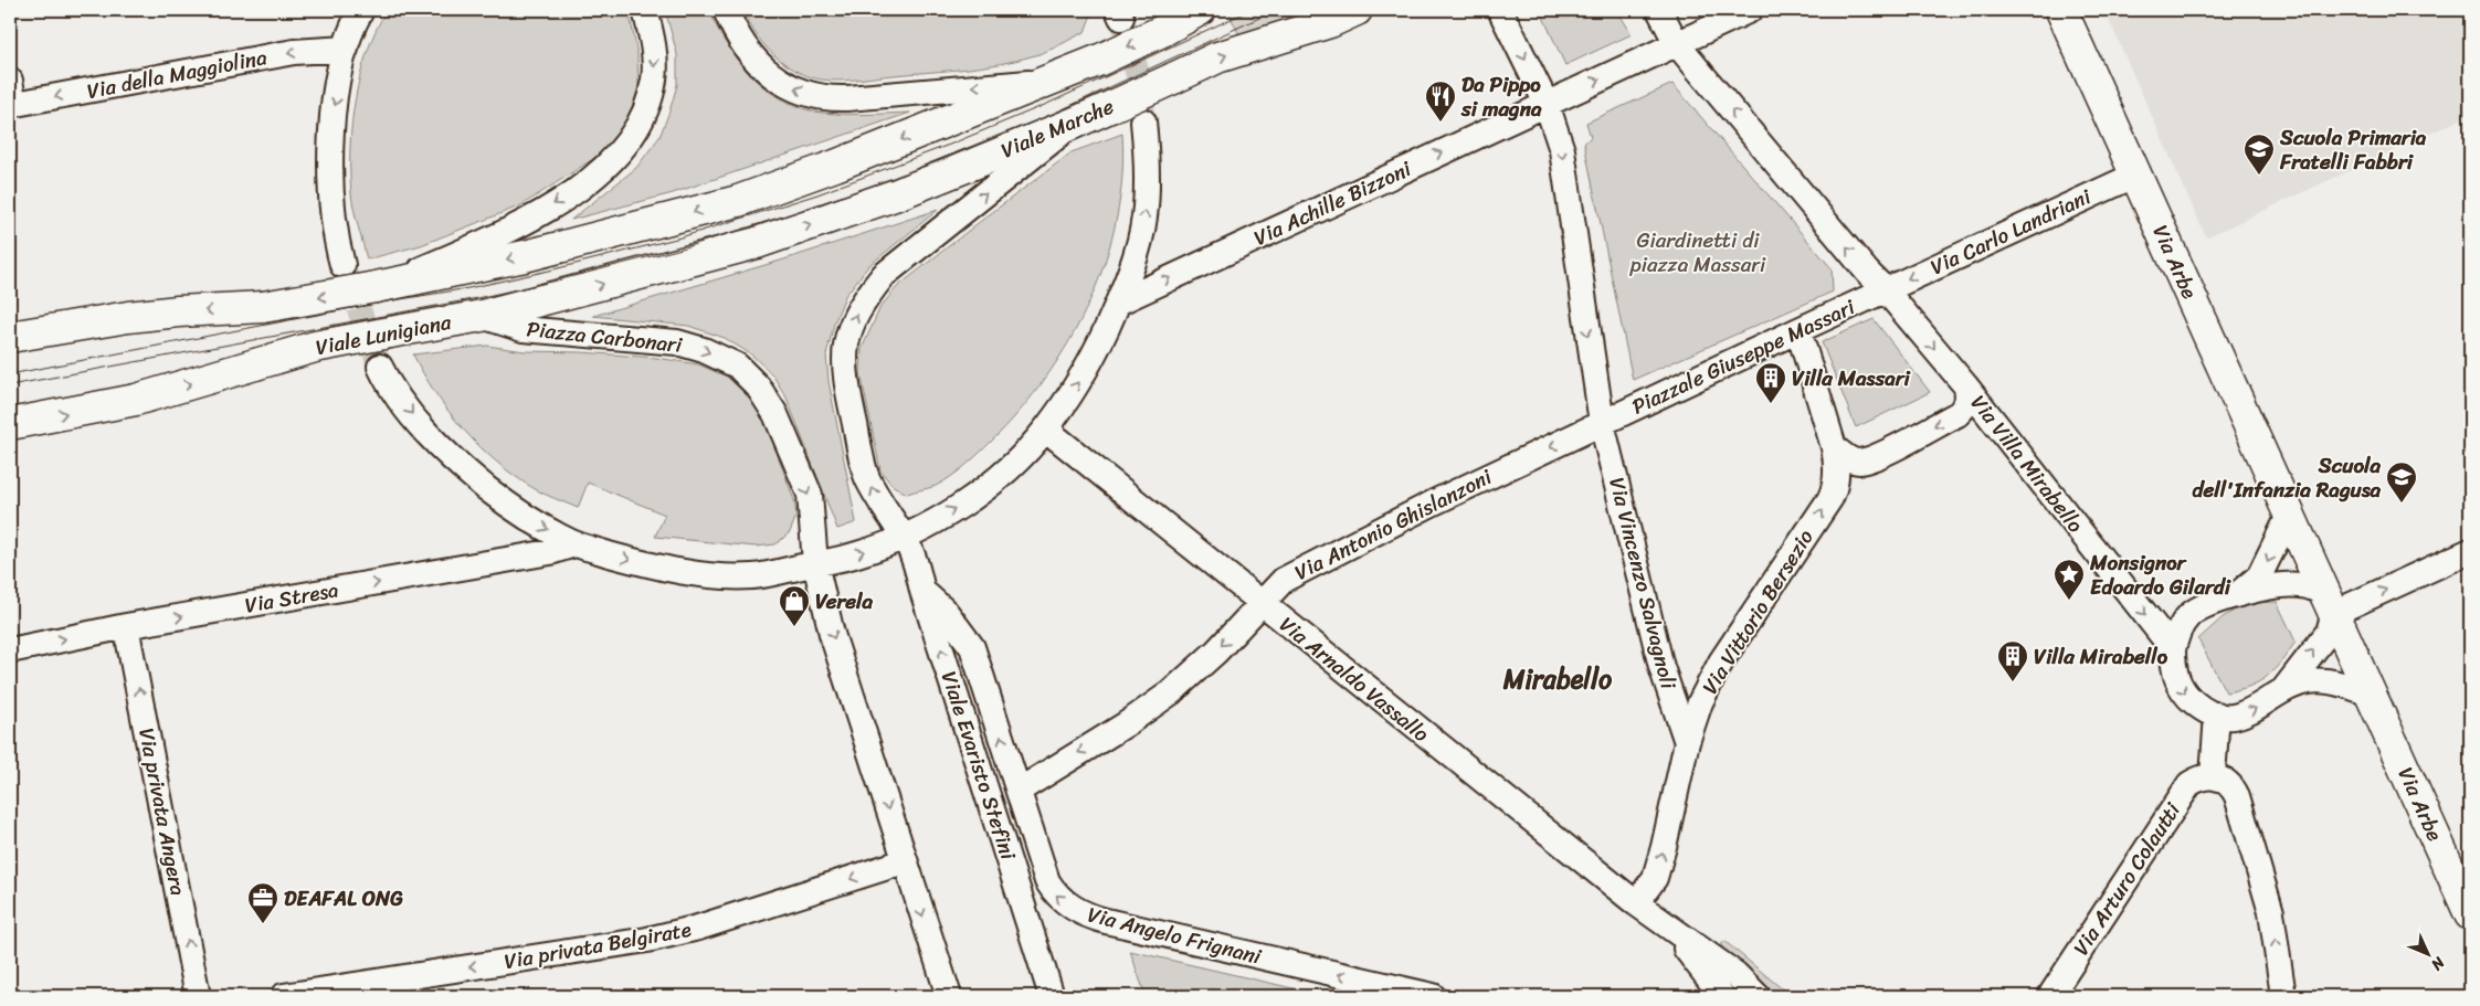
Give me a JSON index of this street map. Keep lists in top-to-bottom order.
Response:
{
  "streets": {
    "main road": ["Viale Marche", "Via Arbe", "Viale Lunigiana"],
    "street": [
      "Via della Maggiolina",
      "Via Achille Bizzoni",
      "Via Carlo Landriani",
      "Piazza Carbonari",
      "Piazzale Giuseppe Massari",
      "Via Villa Mirabello",
      "Via Antonio Ghislanzoni",
      "Via Vincenzo Salvagnoli",
      "Via Stresa",
      "Via Vittorio Bersezio",
      "Via Arnaldo Vassallo",
      "Viale Evaristo Stefini",
      "Via privata Angera",
      "Via Arturo Colautti",
      "Via Angelo Frignani",
      "Via privata Belgirate"
    ]
  },
  "crossings": [
    ["Viale Marche", "Viale Lunigiana"],
    ["Via Carlo Landriani", "Via Arbe"],
    ["Via Carlo Landriani", "Piazzale Giuseppe Massari"],
    ["Via Carlo Landriani", "Via Villa Mirabello"],
    ["Via Arbe", "Via Villa Mirabello"],
    ["Viale Lunigiana", "Piazza Carbonari"],
    ["Piazzale Giuseppe Massari", "Via Villa Mirabello"],
    ["Piazzale Giuseppe Massari", "Via Antonio Ghislanzoni"],
    ["Piazzale Giuseppe Massari", "Via Vincenzo Salvagnoli"],
    ["Piazzale Giuseppe Massari", "Via Vittorio Bersezio"],
    ["Via Antonio Ghislanzoni", "Via Vincenzo Salvagnoli"],
    ["Via Antonio Ghislanzoni", "Via Arnaldo Vassallo"],
    ["Via Antonio Ghislanzoni", "Via Angelo Frignani"],
    ["Via Vincenzo Salvagnoli", "Via Vittorio Bersezio"],
    ["Via Stresa", "Via privata Angera"],
    ["Via Vittorio Bersezio", "Via Arnaldo Vassallo"],
    ["Viale Evaristo Stefini", "Via Angelo Frignani"]
  ],
  "one_way": [
    "Via della Maggiolina",
    "Via Achille Bizzoni",
    "Via Carlo Landriani",
    "Piazzale Giuseppe Massari",
    "Via Villa Mirabello",
    "Via Antonio Ghislanzoni",
    "Via Stresa",
    "Via Vittorio Bersezio",
    "Via privata Angera",
    "Via Angelo Frignani",
    "Via privata Belgirate"
  ],
  "districts": ["Mirabello"],
  "parks": ["Giardinetti di piazza Massari"],
  "places": {
    "restaurant": ["Da Pippo si magna"],
    "school or university": ["Scuola Primaria Fratelli Fabbri", "Scuola dell'Infanzia Ragusa"],
    "building": ["Villa Massari", "Villa Mirabello"],
    "place": ["Monsignor Edoardo Gilardi"],
    "shop": ["Verela"],
    "office": ["DEAFAL ONG"]
  },
  "north": "bottom right"
}
